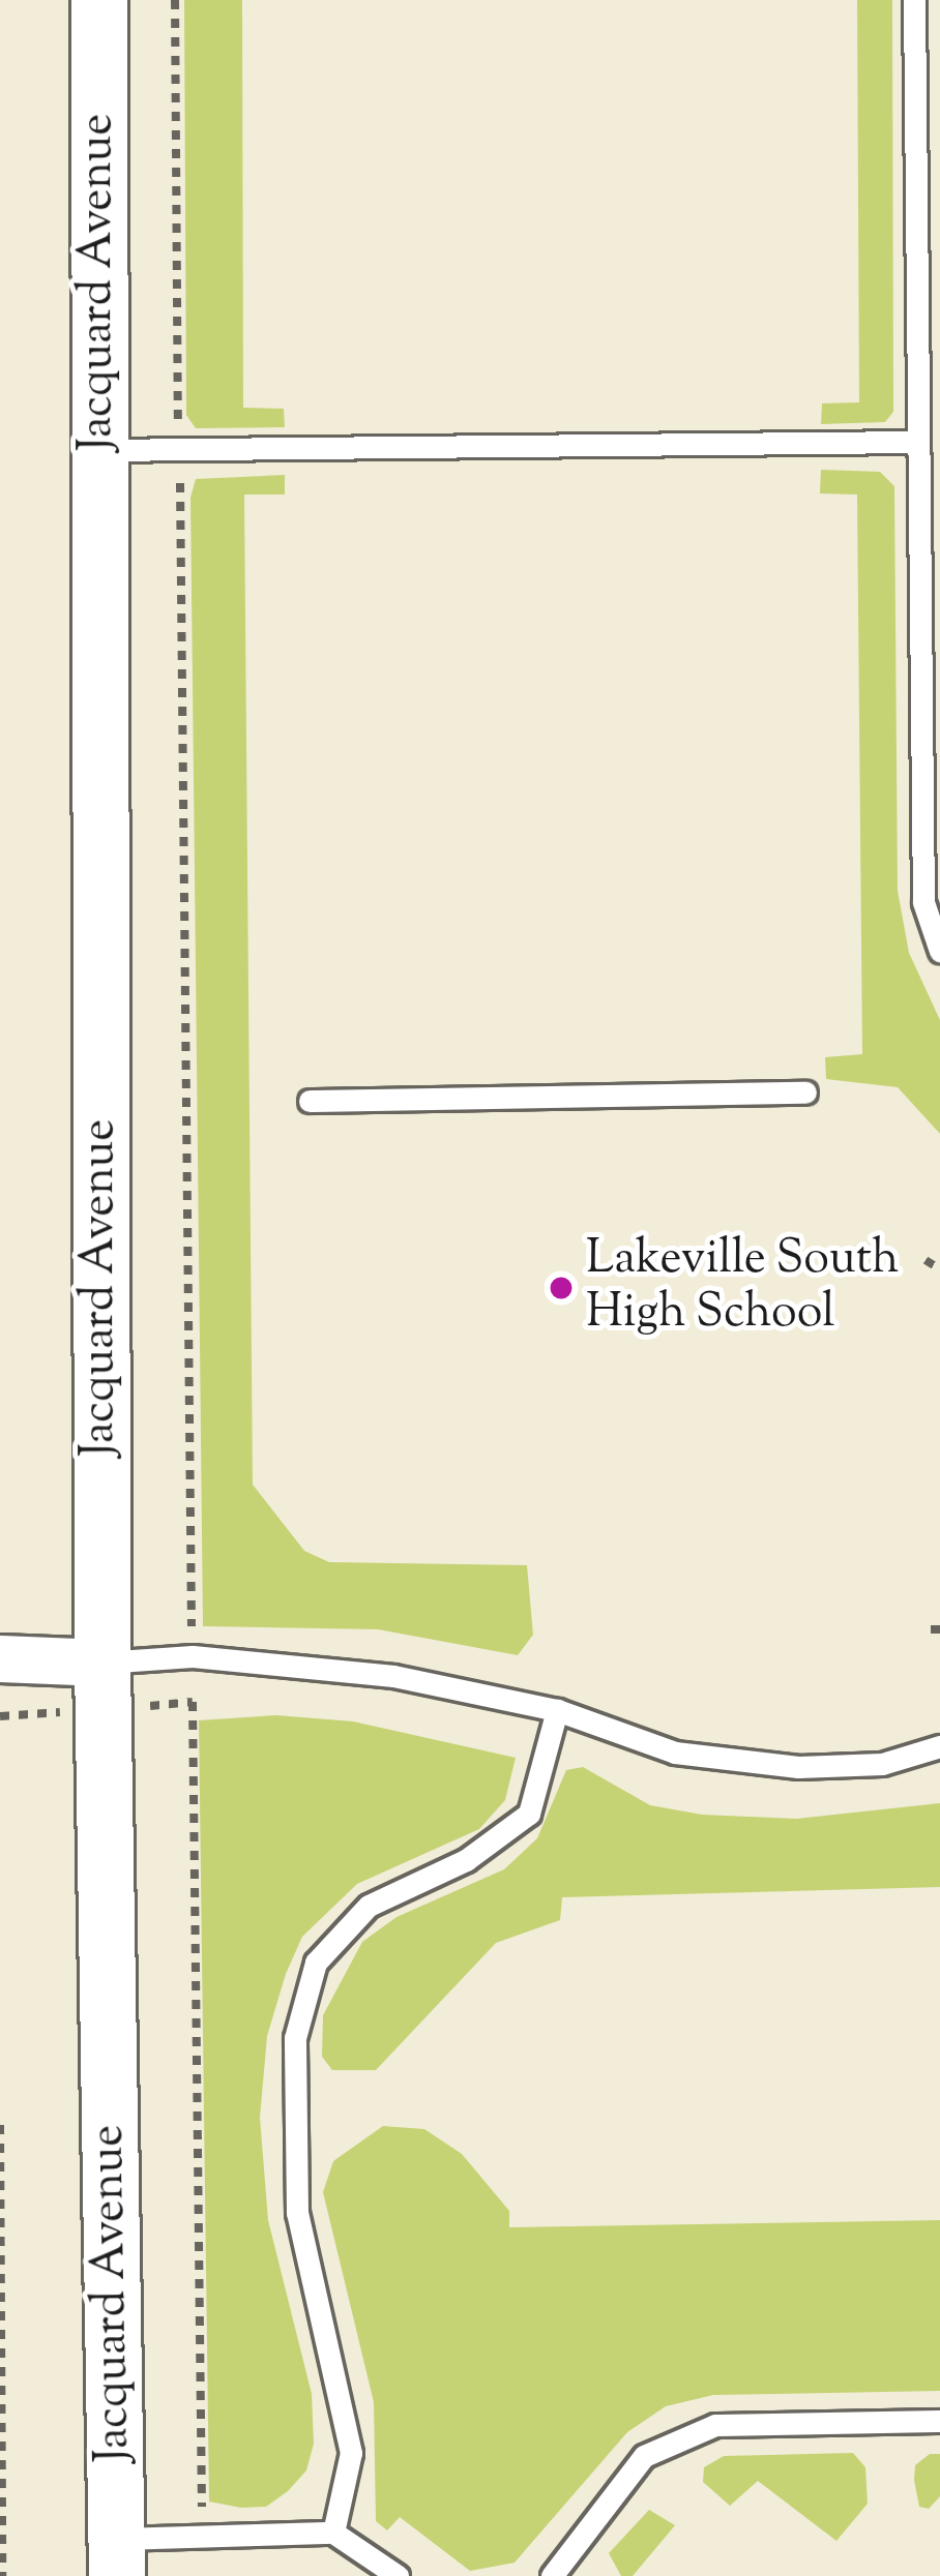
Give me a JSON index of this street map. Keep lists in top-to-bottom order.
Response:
{
  "streets": {
    "street": ["Jacquard Avenue"]
  },
  "places": ["Lakeville South High School"]
}
